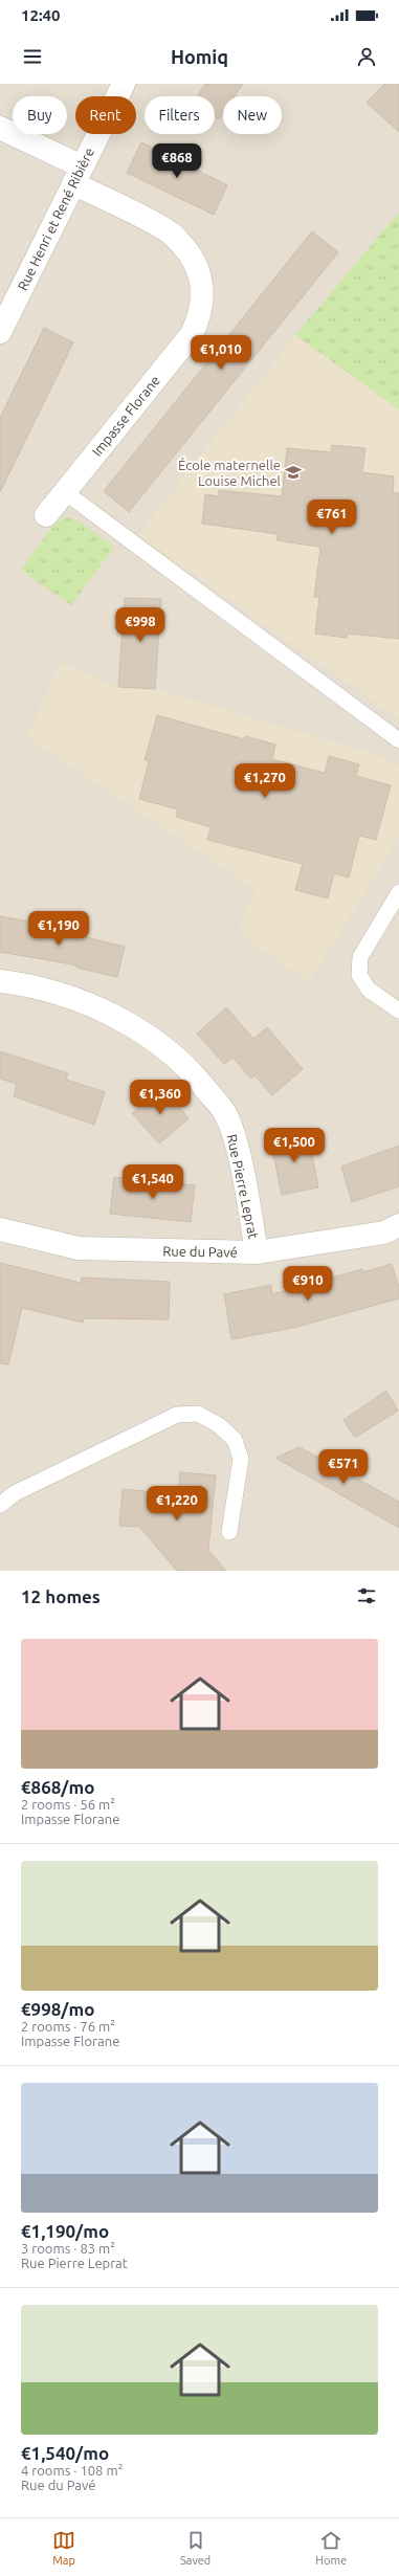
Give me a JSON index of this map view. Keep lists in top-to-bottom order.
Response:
{
  "streets": {
    "street": [
      "Rue Henri et René Ribière",
      "Impasse Florane",
      "Rue Pierre Leprat",
      "Rue du Pavé"
    ]
  },
  "crossings": [
    ["Rue Henri et René Ribière", "Impasse Florane"],
    ["Rue Pierre Leprat", "Rue du Pavé"]
  ],
  "places": {
    "school or university": ["École maternelle Louise Michel"]
  },
  "page": {
    "status": "12:40",
    "header": "Homiq",
    "chip": [
      "Buy",
      "Rent",
      "Filters",
      "New"
    ],
    "price": [
      "€868",
      "€1,010",
      "€761",
      "€998",
      "€1,270",
      "€1,190",
      "€1,360",
      "€1,500",
      "€1,540",
      "€910",
      "€571",
      "€1,220"
    ],
    "heading": "12 homes",
    "list": [
      {
        "name": "€868/mo",
        "note": "2 rooms · 56 m² · Impasse Florane"
      },
      {
        "name": "€998/mo",
        "note": "2 rooms · 76 m² · Impasse Florane"
      },
      {
        "name": "€1,190/mo",
        "note": "3 rooms · 83 m² · Rue Pierre Leprat"
      },
      {
        "name": "€1,540/mo",
        "note": "4 rooms · 108 m² · Rue du Pavé"
      }
    ],
    "tabs": ["Map", "Saved", "Home"]
  }
}
